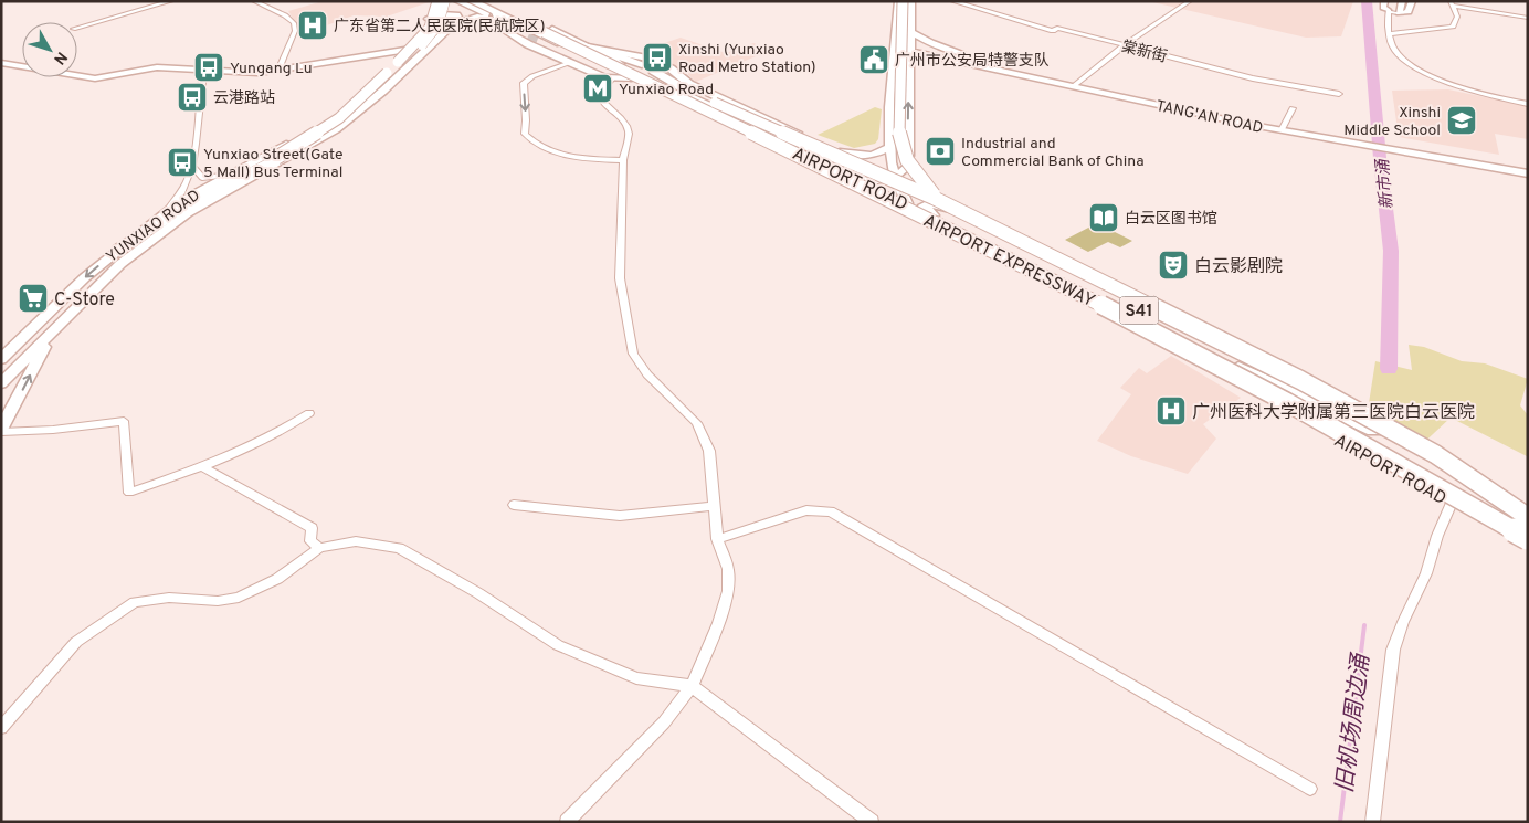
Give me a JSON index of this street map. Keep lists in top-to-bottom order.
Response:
{
  "streets": {
    "highway": ["AIRPORT ROAD", "AIRPORT EXPRESSWAY", "S41"],
    "main road": ["TANG'AN ROAD", "YUNXIAO ROAD"],
    "street": ["棠新街"]
  },
  "crossings": [
    ["AIRPORT ROAD", "AIRPORT EXPRESSWAY"]
  ],
  "water": ["新市涌", "旧机场周边涌"],
  "places": {
    "hospital": ["广东省第二人民医院(民航院区)", "广州医科大学附属第三医院白云医院"],
    "bus stop": [
      "Xinshi (Yunxiao Road Metro Station)",
      "Yungang Lu",
      "云港路站",
      "Yunxiao Street(Gate 5 Mall) Bus Terminal"
    ],
    "public building": ["广州市公安局特警支队"],
    "metro station": ["Yunxiao Road"],
    "school or university": ["Xinshi Middle School"],
    "bank": ["Industrial and Commercial Bank of China"],
    "library": ["白云区图书馆"],
    "theatre": ["白云影剧院"],
    "supermarket": ["C-Store"]
  },
  "north": "bottom right"
}
